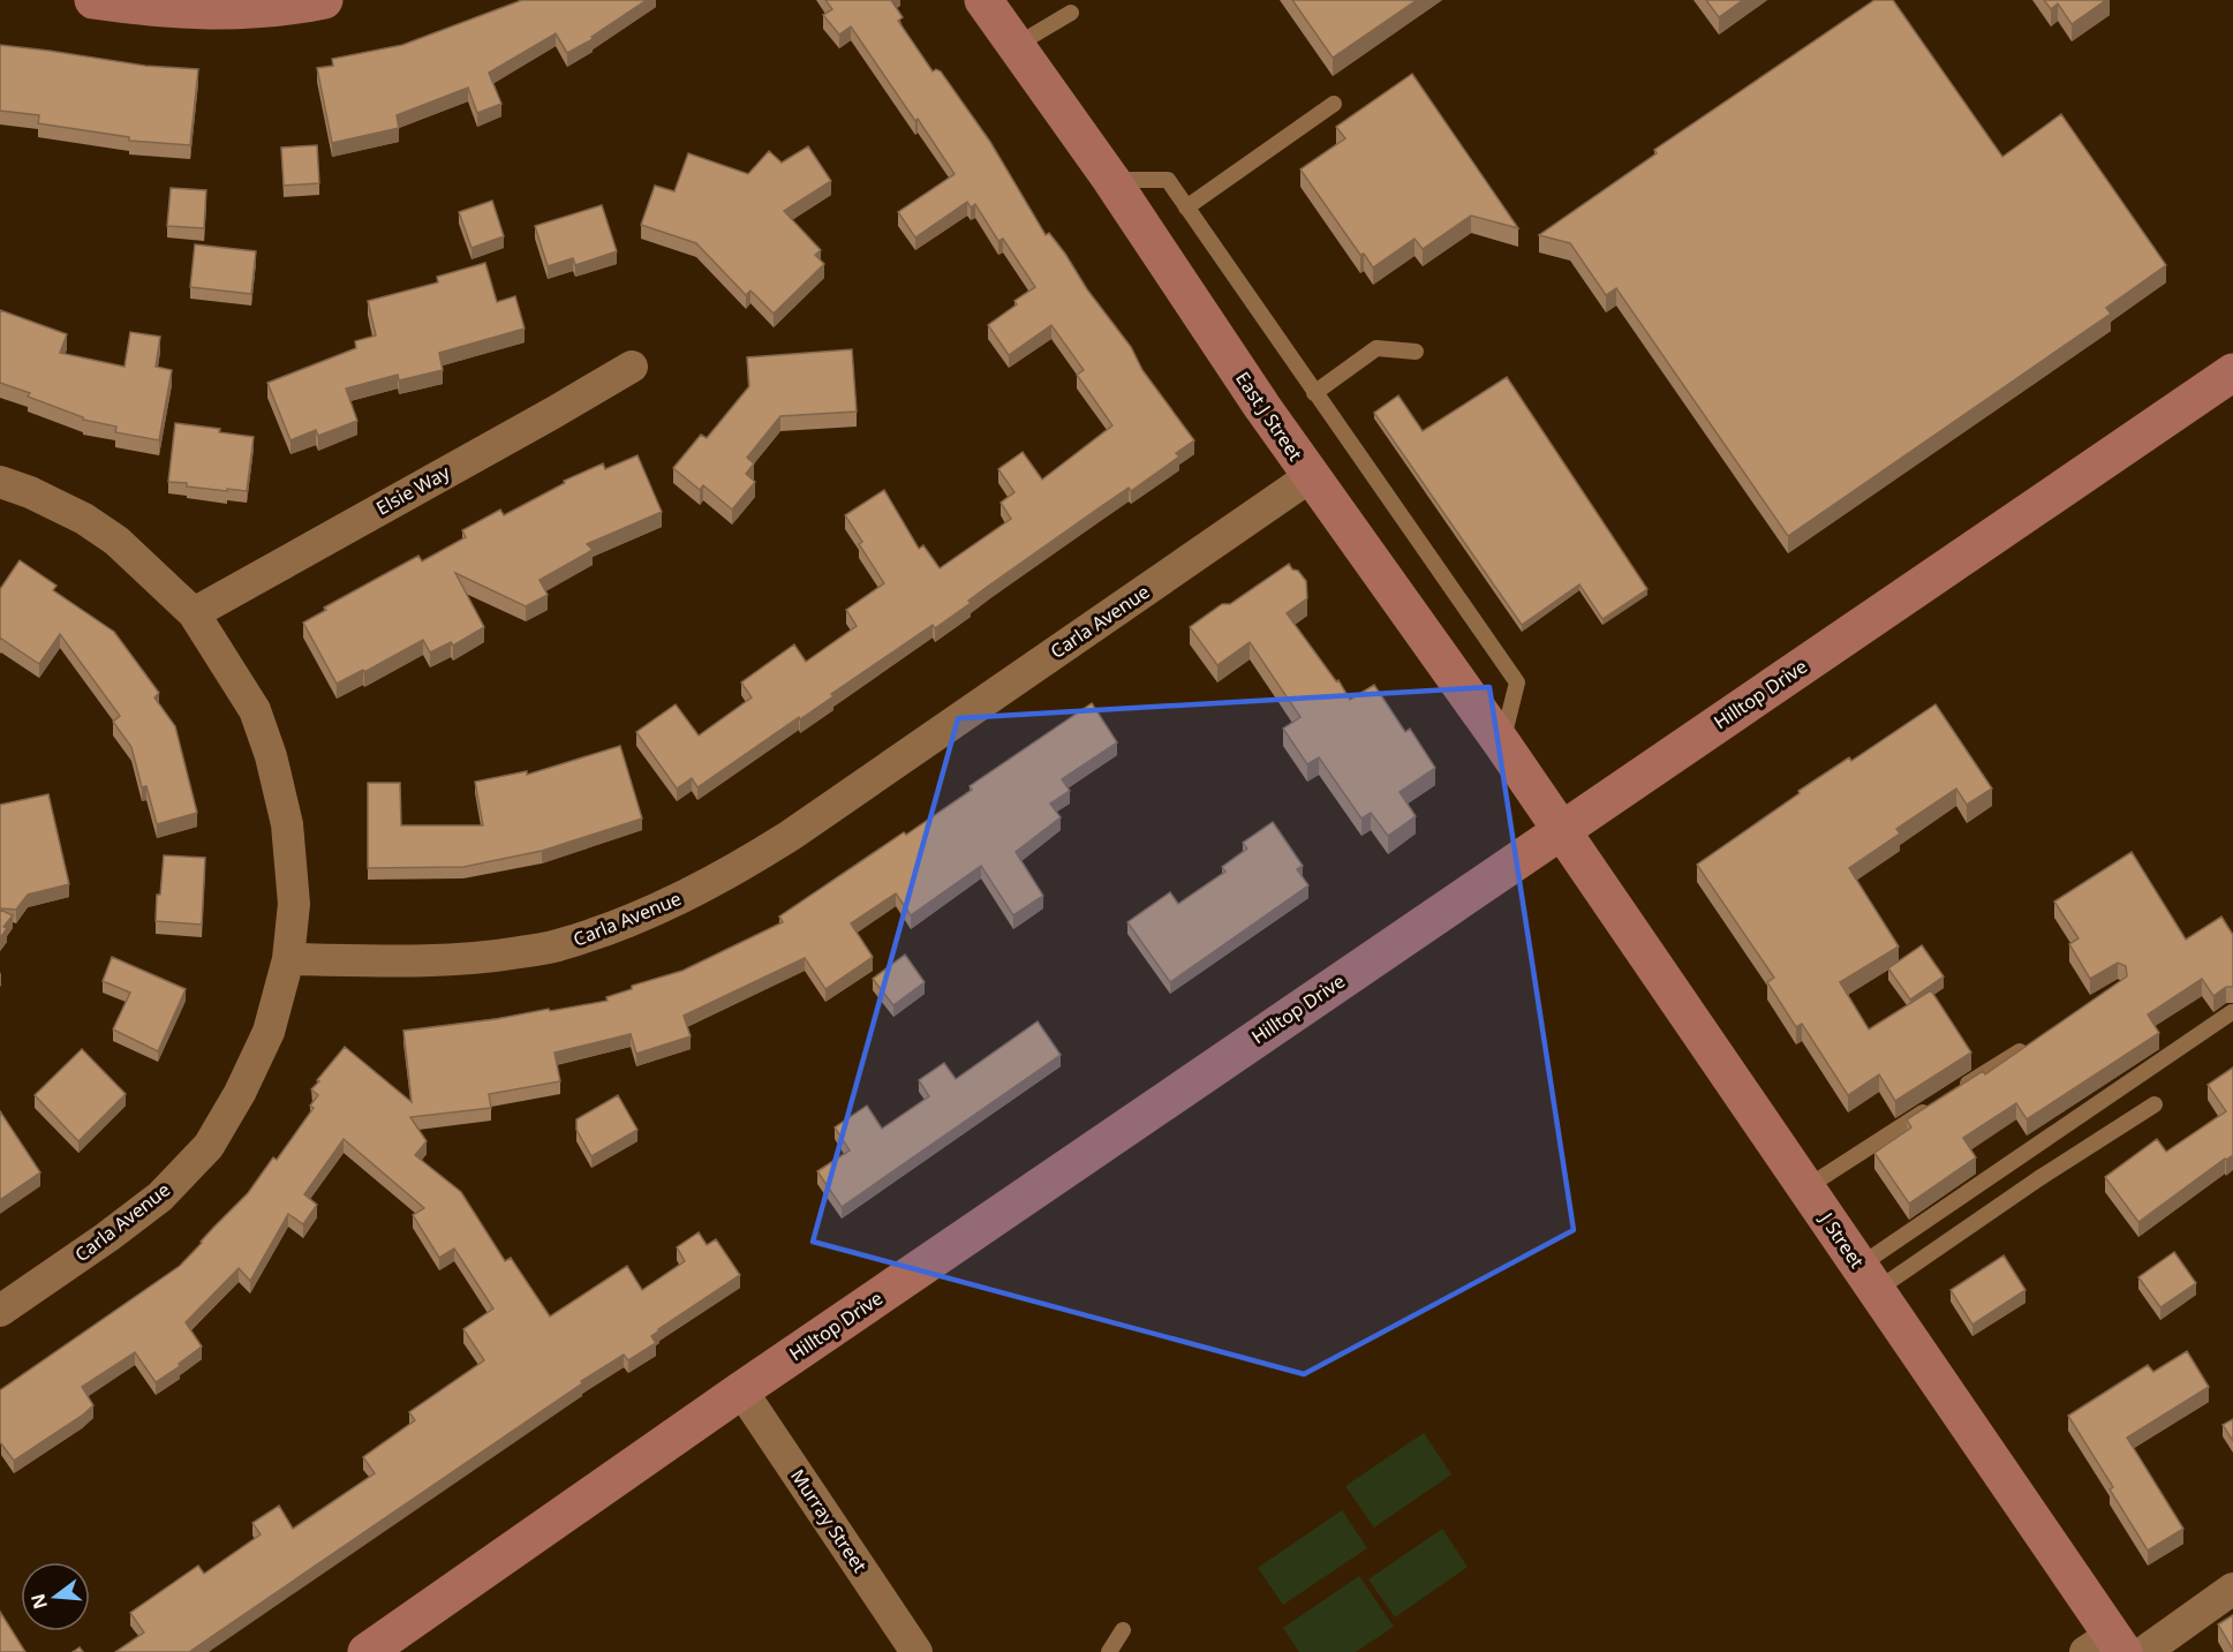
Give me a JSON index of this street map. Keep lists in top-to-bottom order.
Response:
{
  "streets": {
    "main road": ["East J Street", "Hilltop Drive", "J Street"],
    "street": ["Elsie Way", "Carla Avenue", "Murray Street"]
  },
  "crossings": [
    ["East J Street", "Carla Avenue"],
    ["East J Street", "Hilltop Drive"],
    ["East J Street", "J Street"],
    ["Hilltop Drive", "J Street"],
    ["Hilltop Drive", "Murray Street"]
  ],
  "north": "left"
}
